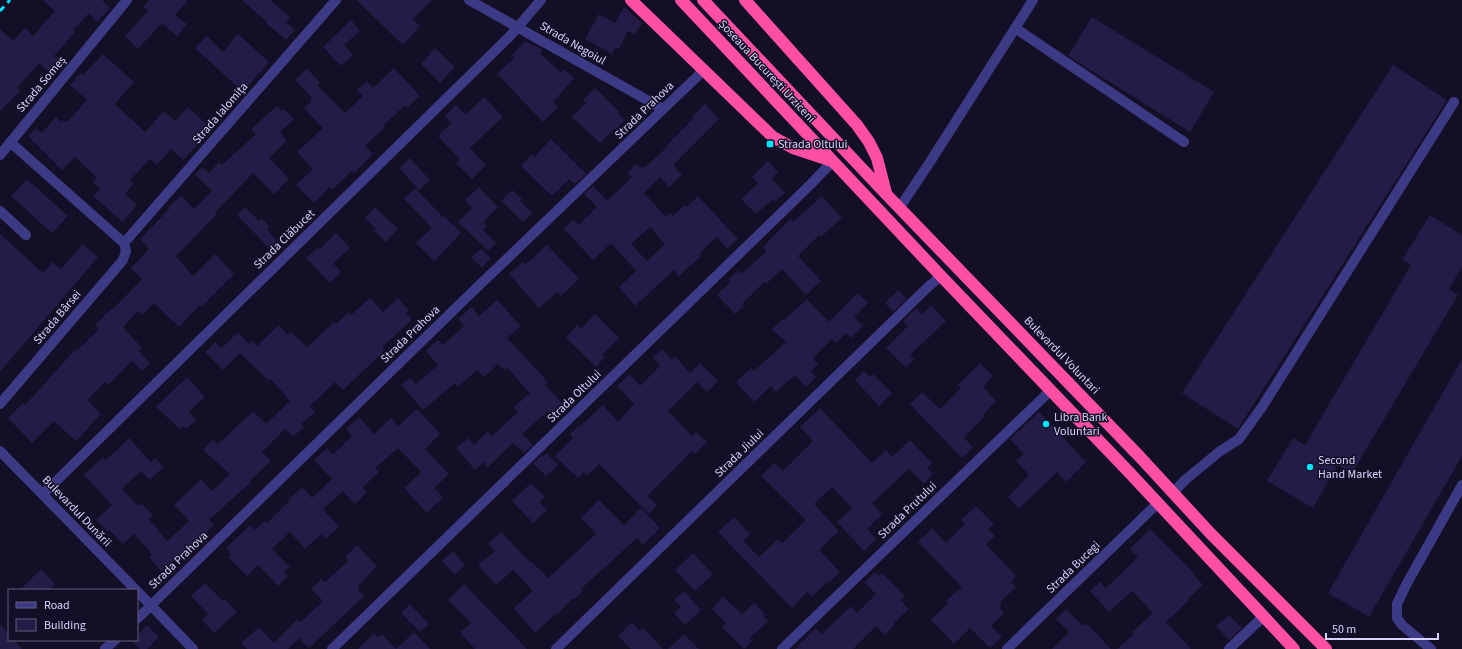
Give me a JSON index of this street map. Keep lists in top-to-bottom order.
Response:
{
  "streets": {
    "highway": ["Șoseaua București Urziceni", "Bulevardul Voluntari"],
    "street": [
      "Strada Negoiul",
      "Strada Someș",
      "Strada Prahova",
      "Strada Ialomița",
      "Strada Clăbucet",
      "Strada Bârsei",
      "Strada Oltului",
      "Strada Jiului",
      "Strada Prutului",
      "Bulevardul Dunării",
      "Strada Bucegi"
    ]
  },
  "crossings": [
    ["Strada Negoiul", "Strada Prahova"],
    ["Strada Negoiul", "Strada Clăbucet"],
    ["Șoseaua București Urziceni", "Bulevardul Voluntari"],
    ["Șoseaua București Urziceni", "Strada Oltului"],
    ["Strada Prahova", "Bulevardul Dunării"],
    ["Strada Ialomița", "Strada Bârsei"],
    ["Strada Clăbucet", "Bulevardul Dunării"]
  ],
  "places": {
    "transit": ["Strada Oltului"],
    "other": ["Libra Bank Voluntari", "Second Hand Market"]
  },
  "legend": ["Road", "Building"],
  "scale_bar": "50 m"
}
